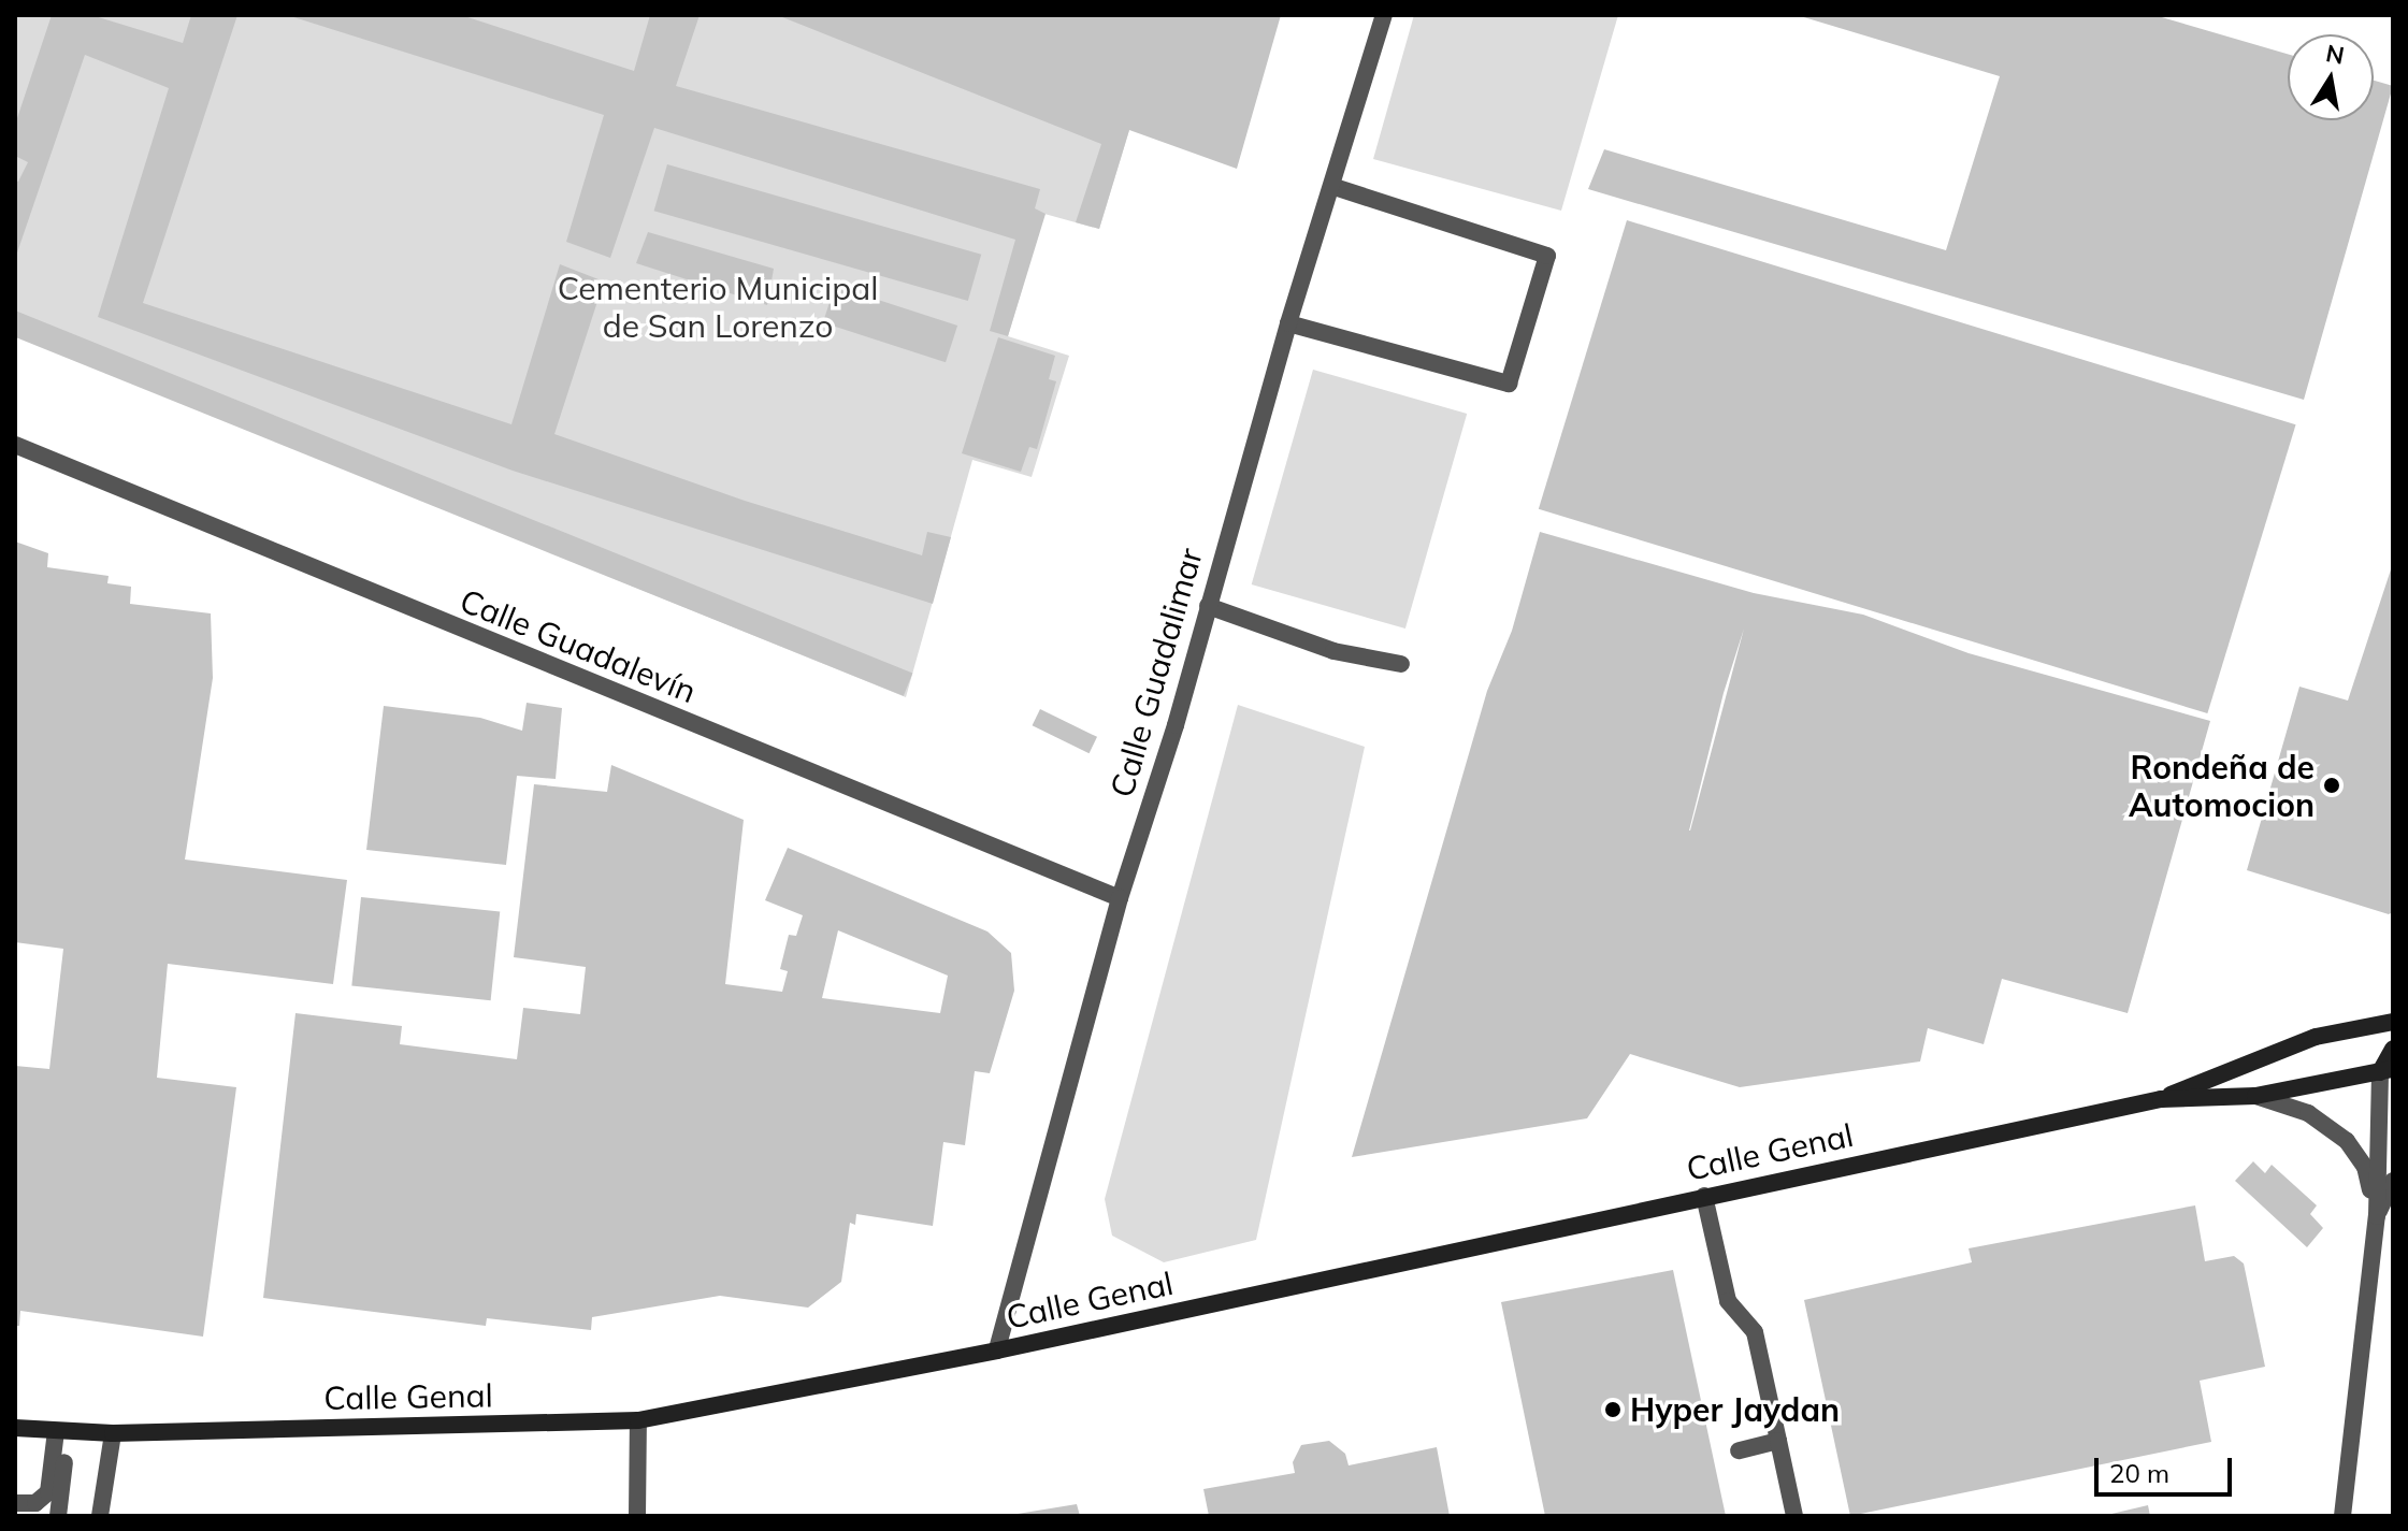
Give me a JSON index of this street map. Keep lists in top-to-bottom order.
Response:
{
  "streets": {
    "main road": ["Calle Genal"],
    "street": ["Calle Guadalevín", "Calle Guadalimar"]
  },
  "crossings": [
    ["Calle Guadalevín", "Calle Guadalimar"],
    ["Calle Guadalimar", "Calle Genal"]
  ],
  "parks": ["Cementerio Municipal de San Lorenzo"],
  "places": ["Rondeña de Automocion", "Hyper Jaydan"],
  "scale_bar": "20 m",
  "north": "top"
}
